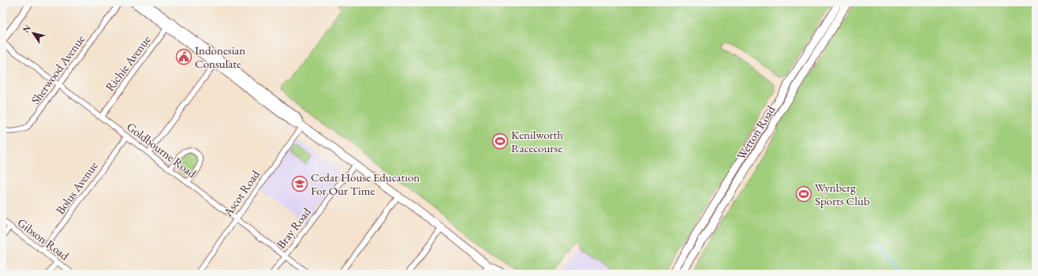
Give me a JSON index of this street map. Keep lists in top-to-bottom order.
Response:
{
  "streets": {
    "main road": ["Wetton Road"],
    "street": [
      "Richie Avenue",
      "Sherwood Avenue",
      "Goldbourne Road",
      "Bolus Avenue",
      "Ascot Road",
      "Bray Road",
      "Gibson Road"
    ]
  },
  "crossings": [
    ["Richie Avenue", "Goldbourne Road"],
    ["Sherwood Avenue", "Goldbourne Road"],
    ["Goldbourne Road", "Bolus Avenue"],
    ["Goldbourne Road", "Ascot Road"],
    ["Goldbourne Road", "Bray Road"],
    ["Bolus Avenue", "Gibson Road"]
  ],
  "places": {
    "public building": ["Indonesian Consulate"],
    "sports": ["Kenilworth Racecourse", "Wynberg Sports Club"],
    "school or university": ["Cedar House Education For Our Time"]
  },
  "north": "top left"
}
